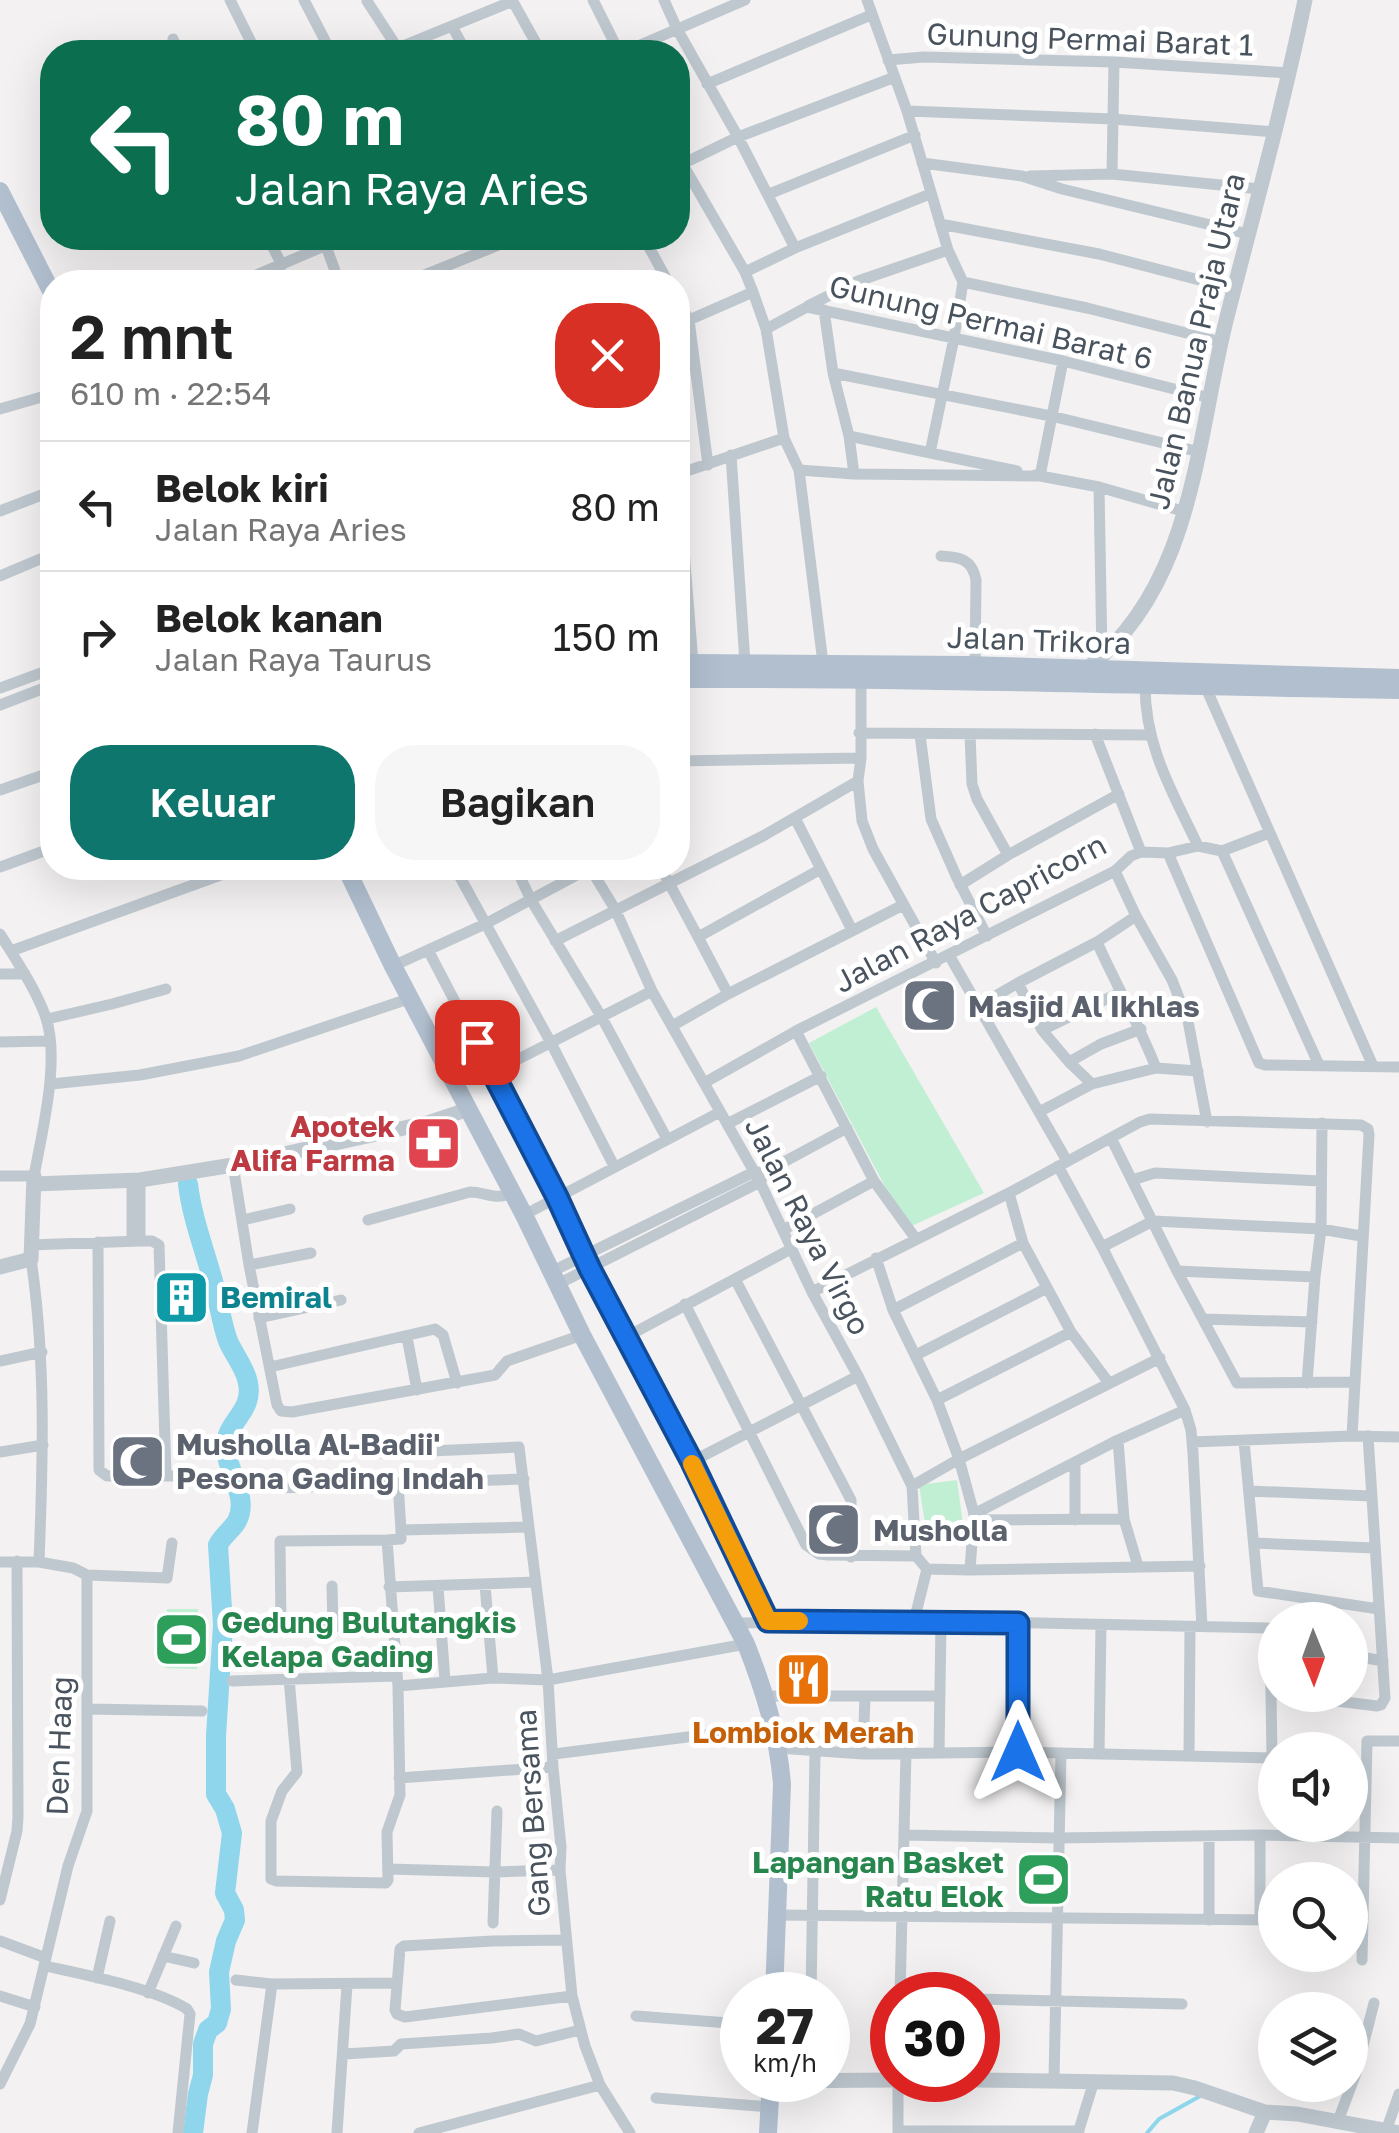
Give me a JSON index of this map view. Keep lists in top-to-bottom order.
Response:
{
  "streets": {
    "main road": ["Jalan Trikora"],
    "street": [
      "Gunung Permai Barat 1",
      "Gunung Permai Barat 6",
      "Jalan Banua Praja Utara",
      "Jalan Raya Capricorn",
      "Jalan Raya Virgo",
      "Den Haag",
      "Gang Bersama"
    ]
  },
  "crossings": [
    ["Gunung Permai Barat 1", "Jalan Banua Praja Utara"],
    ["Gunung Permai Barat 6", "Jalan Banua Praja Utara"],
    ["Jalan Banua Praja Utara", "Jalan Trikora"],
    ["Jalan Raya Capricorn", "Jalan Raya Virgo"]
  ],
  "places": {
    "mosque": ["Masjid Al Ikhlas", "Musholla Al-Badii' Pesona Gading Indah", "Musholla"],
    "pharmacy": ["Apotek Alifa Farma"],
    "building": ["Bemiral"],
    "sports": ["Gedung Bulutangkis Kelapa Gading", "Lapangan Basket Ratu Elok"],
    "restaurant": ["Lombiok Merah"]
  },
  "north": "bottom",
  "page": {
    "turn": ["80 m", "Jalan Raya Aries"],
    "heading": ["2 mnt", "610 m · 22:54"],
    "list": [
      {
        "name": "Belok kiri",
        "note": "Jalan Raya Aries",
        "value": "80 m"
      },
      {
        "name": "Belok kanan",
        "note": "Jalan Raya Taurus",
        "value": "150 m"
      }
    ],
    "buttons": ["Keluar", "Bagikan"],
    "speed": "27 km/h",
    "limit": "30"
  }
}
